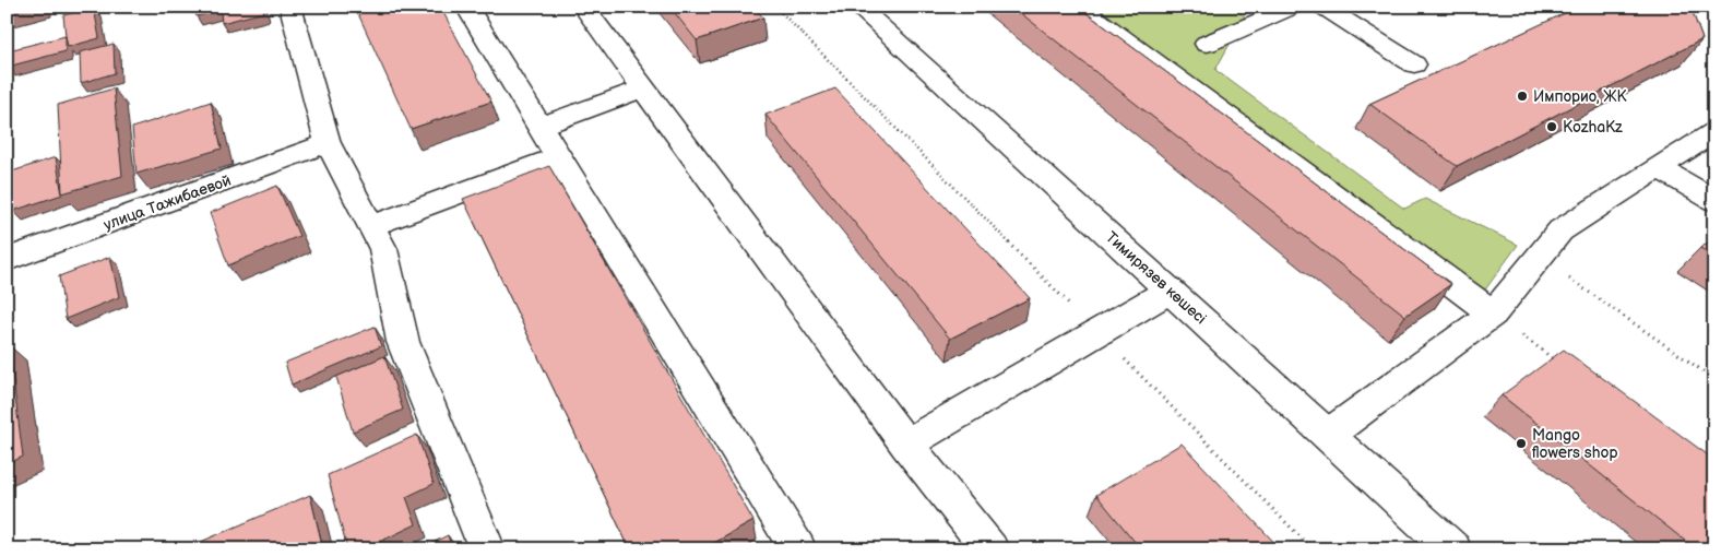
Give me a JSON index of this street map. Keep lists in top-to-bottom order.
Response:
{
  "streets": {
    "street": ["улица Тажибаевой", "Тимирязев көшесі"]
  },
  "places": ["Импорио, ЖК", "KozhaKz", "Mango flowers shop"]
}
